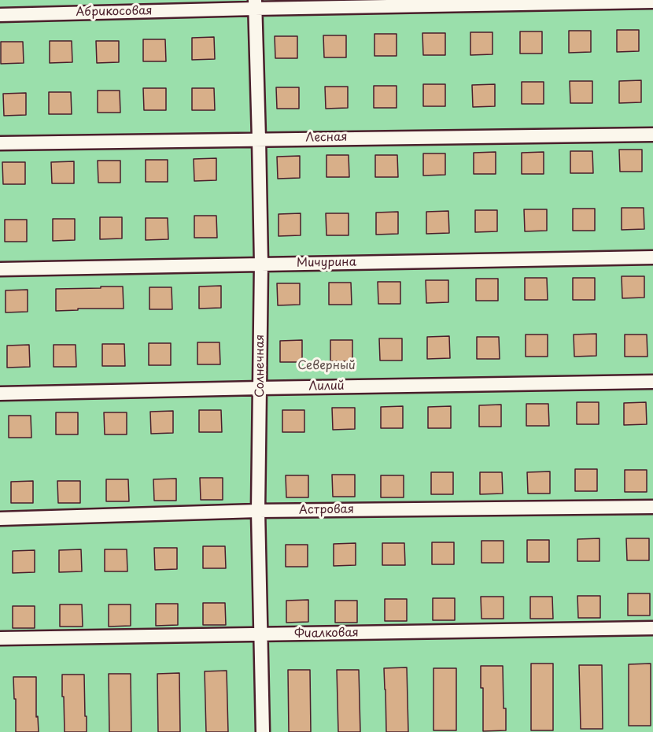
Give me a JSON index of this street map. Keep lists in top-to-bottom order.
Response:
{
  "streets": {
    "street": [
      "Абрикосовая",
      "Лесная",
      "Мичурина",
      "Солнечная",
      "Лилий",
      "Астровая",
      "Фиалковая"
    ]
  },
  "crossings": [
    ["Абрикосовая", "Солнечная"],
    ["Лесная", "Солнечная"],
    ["Мичурина", "Солнечная"],
    ["Солнечная", "Лилий"],
    ["Солнечная", "Астровая"],
    ["Солнечная", "Фиалковая"]
  ],
  "parks": ["Северный"]
}
